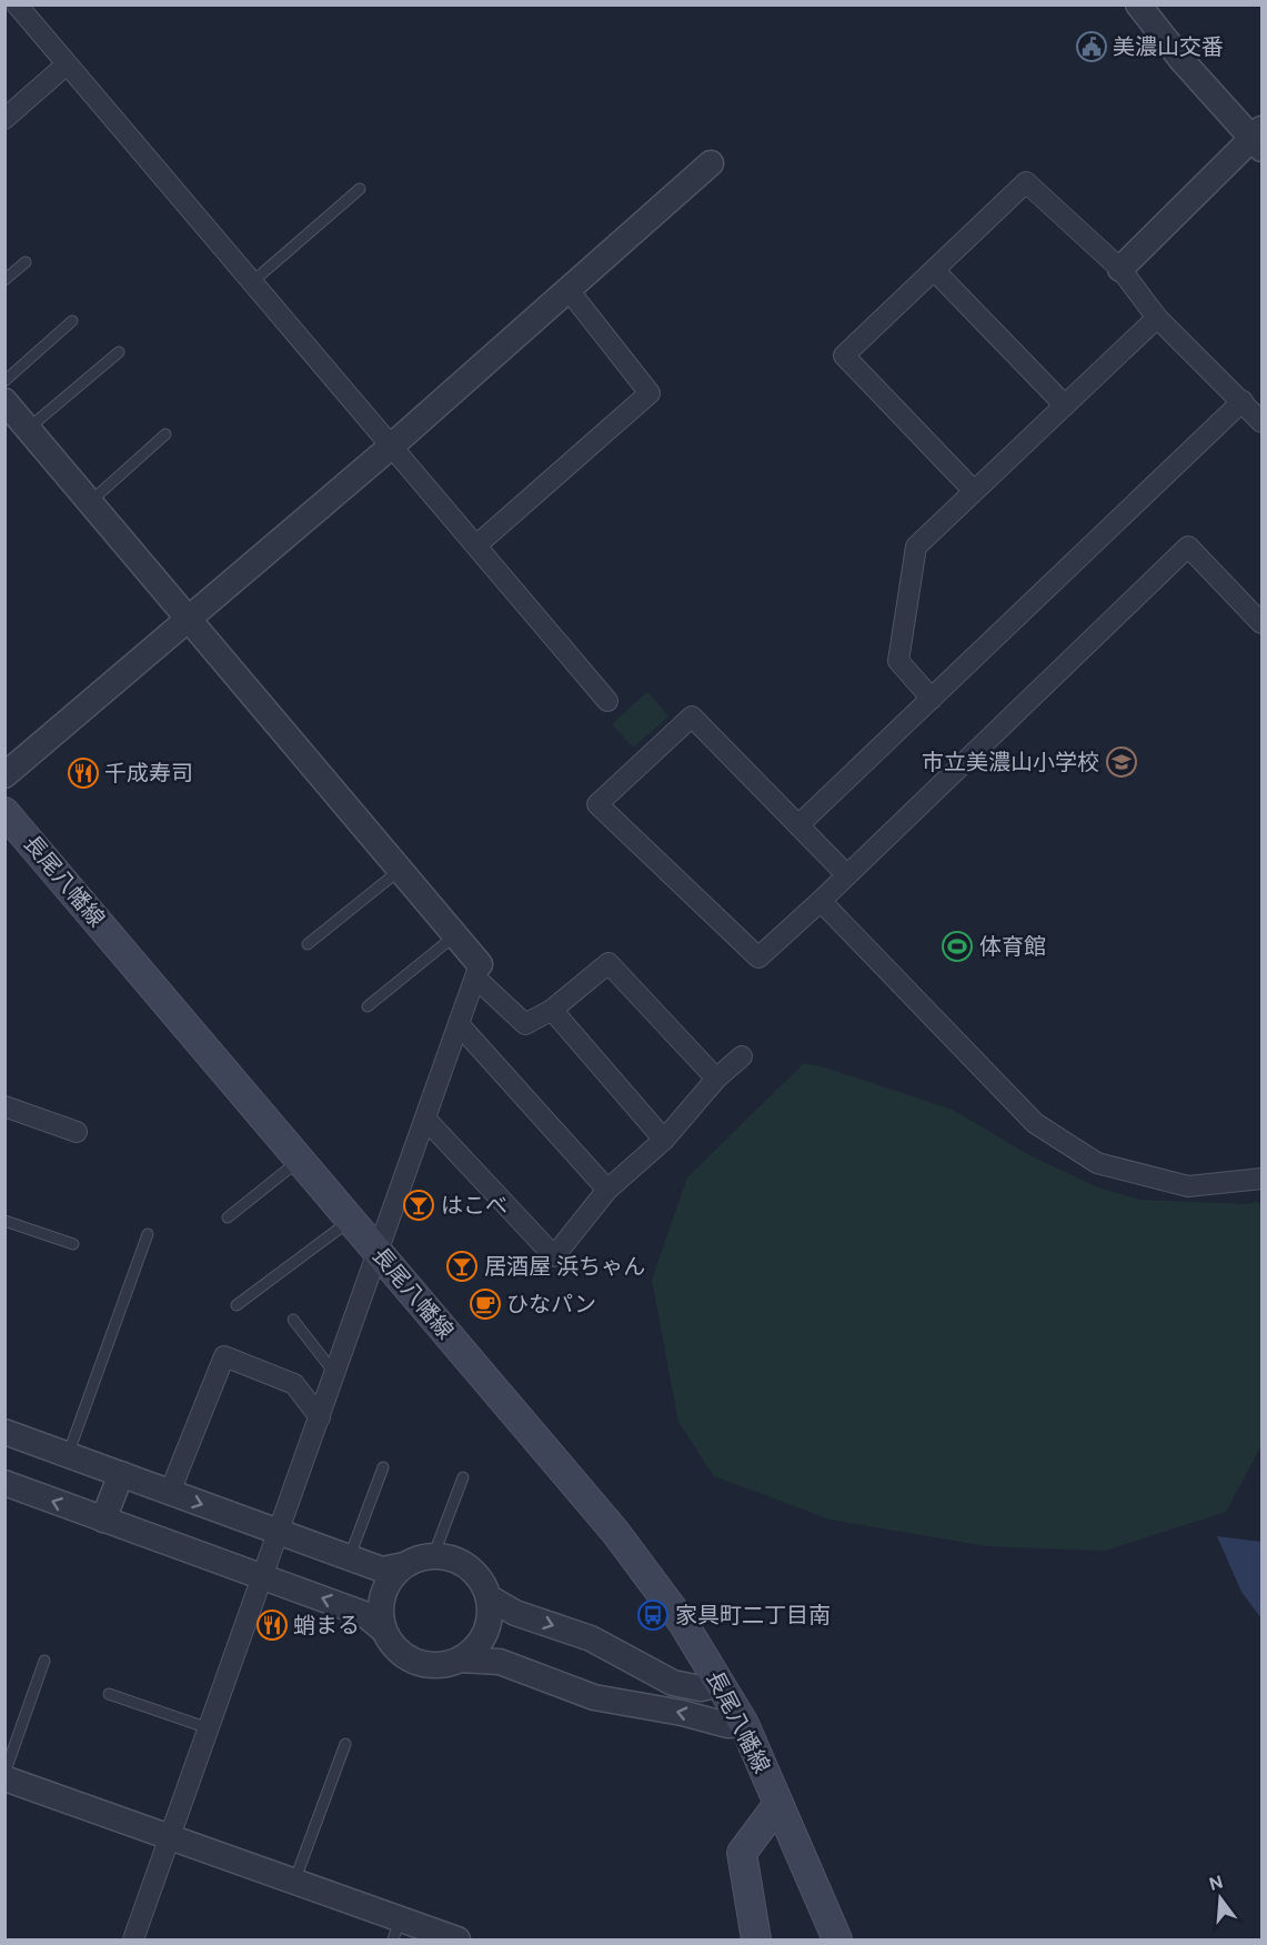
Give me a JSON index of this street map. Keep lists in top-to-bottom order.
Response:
{
  "streets": {
    "main road": ["長尾八幡線"]
  },
  "places": {
    "public building": ["美濃山交番"],
    "school or university": ["市立美濃山小学校"],
    "restaurant": ["千成寿司", "蛸まる"],
    "sports": ["体育館"],
    "bar": ["はこべ", "居酒屋 浜ちゃん"],
    "cafe": ["ひなパン"],
    "bus stop": ["家具町二丁目南"]
  },
  "north": "top"
}
